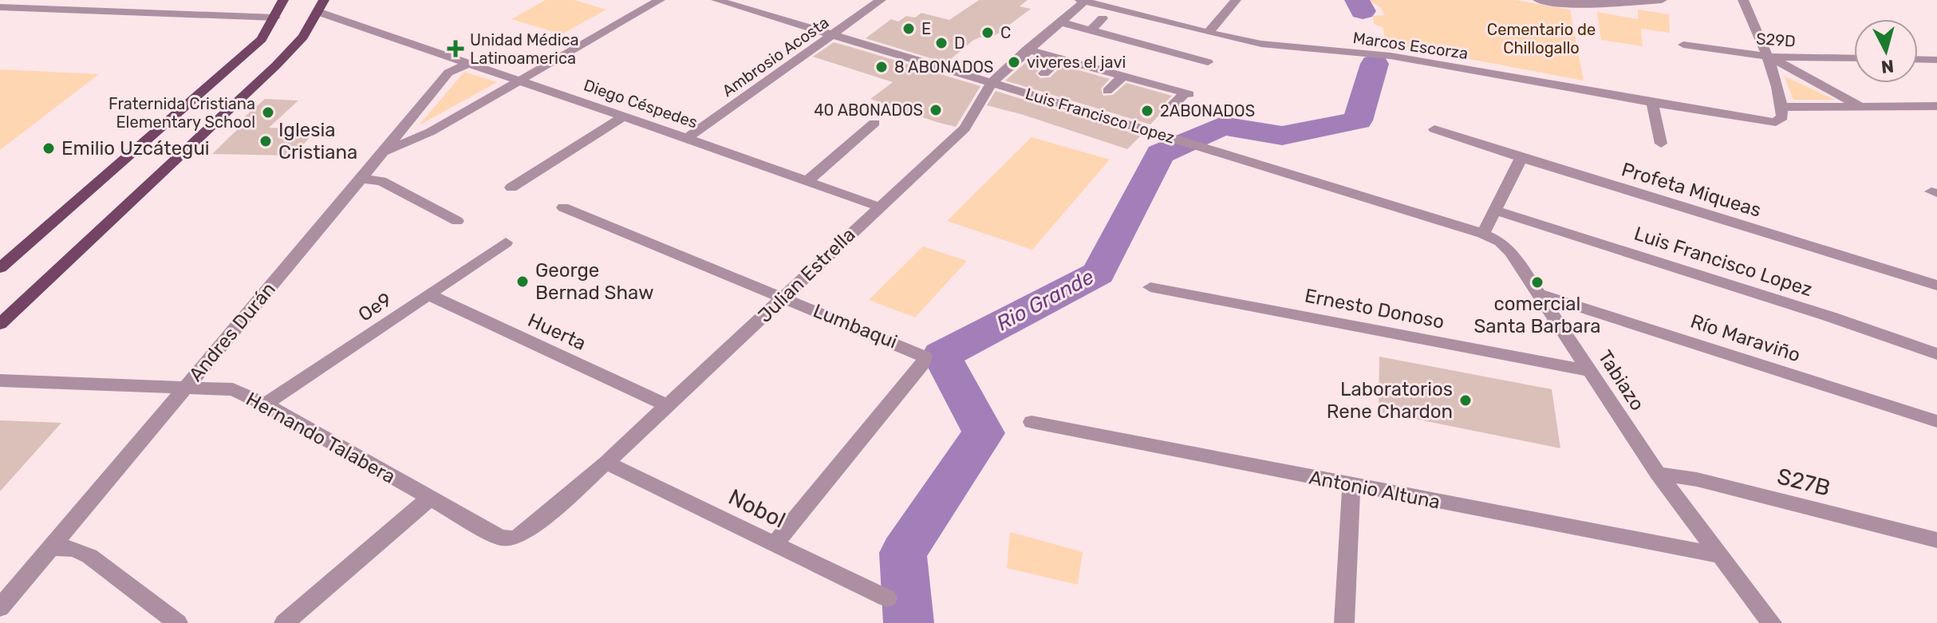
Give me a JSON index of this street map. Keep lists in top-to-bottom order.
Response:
{
  "streets": {
    "street": [
      "S29D",
      "Marcos Escorza",
      "Ambrosio Acosta",
      "Diego Céspedes",
      "Luis Francisco Lopez",
      "Profeta Miqueas",
      "Julian Estrella",
      "Oe9",
      "Ernesto Donoso",
      "Lumbaqui",
      "Andres Durán",
      "Huerta",
      "Río Maraviño",
      "Tabiazo",
      "Hernando Talabera",
      "S27B",
      "Antonio Altuna",
      "Nobol"
    ]
  },
  "crossings": [
    ["Marcos Escorza", "Julian Estrella"],
    ["Ambrosio Acosta", "Diego Céspedes"],
    ["Ambrosio Acosta", "Luis Francisco Lopez"],
    ["Diego Céspedes", "Julian Estrella"],
    ["Diego Céspedes", "Andres Durán"],
    ["Luis Francisco Lopez", "Julian Estrella"],
    ["Luis Francisco Lopez", "Tabiazo"],
    ["Julian Estrella", "Lumbaqui"],
    ["Julian Estrella", "Huerta"],
    ["Julian Estrella", "Hernando Talabera"],
    ["Julian Estrella", "Nobol"],
    ["Oe9", "Huerta"],
    ["Oe9", "Hernando Talabera"],
    ["Ernesto Donoso", "Tabiazo"],
    ["Lumbaqui", "Nobol"],
    ["Andres Durán", "Hernando Talabera"],
    ["Río Maraviño", "Tabiazo"],
    ["Tabiazo", "S27B"],
    ["Tabiazo", "Antonio Altuna"]
  ],
  "water": ["Rio Grande"],
  "parks": ["Cementario de Chillogallo"],
  "places": {
    "other": [
      "E",
      "C",
      "D",
      "viveres el javi",
      "8 ABONADOS",
      "40 ABONADOS",
      "2ABONADOS",
      "Fraternida Cristiana Elementary School",
      "Iglesia Cristiana",
      "Emilio Uzcátegui",
      "George Bernad Shaw",
      "comercial Santa Barbara",
      "Laboratorios Rene Chardon"
    ],
    "health": ["Unidad Médica Latinoamerica"]
  },
  "north": "bottom"
}
